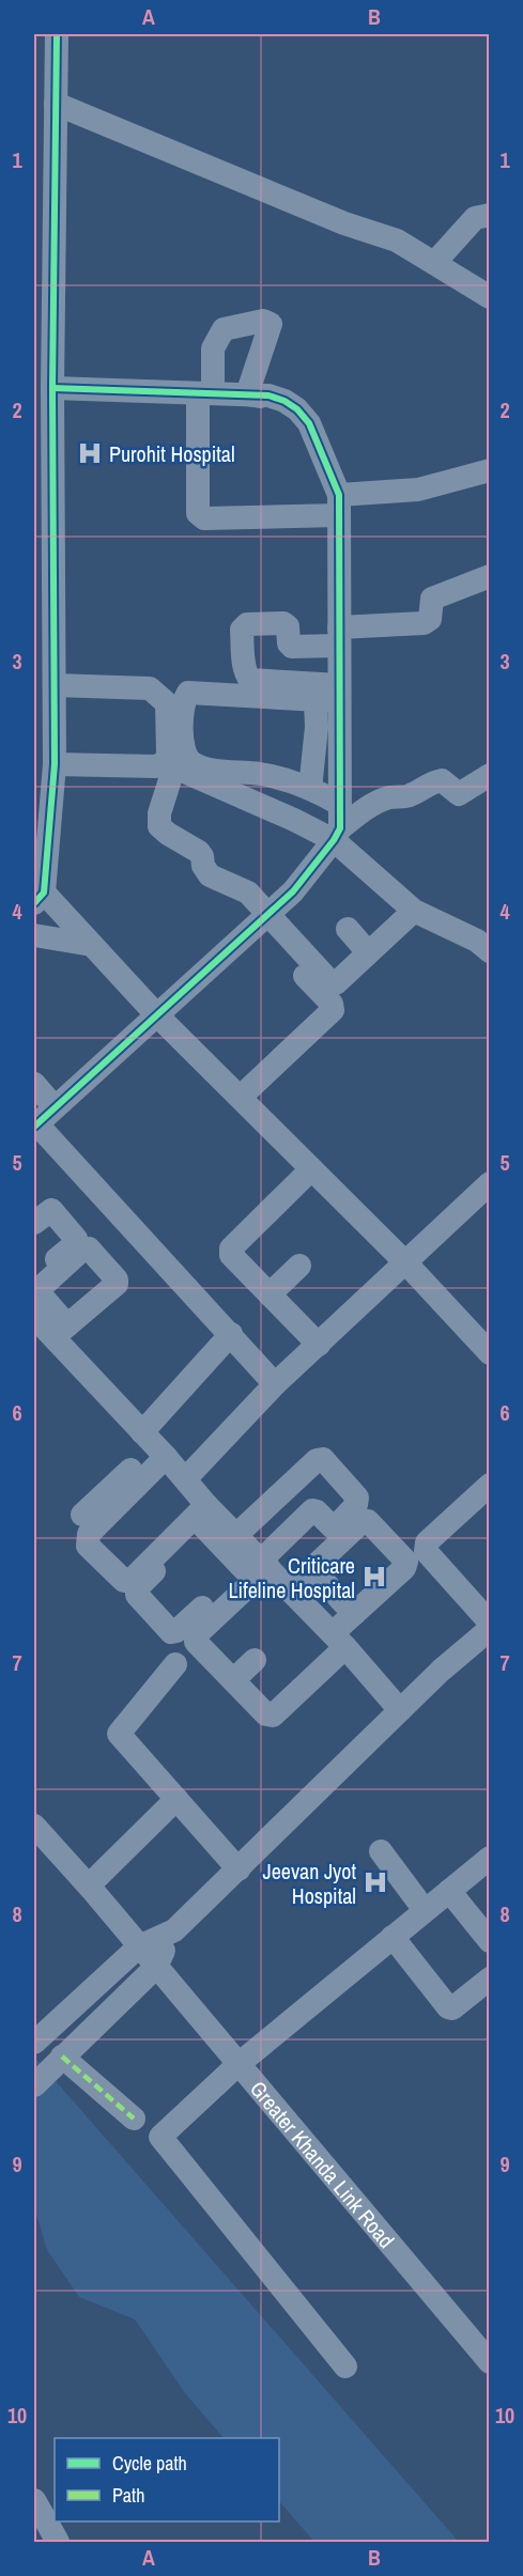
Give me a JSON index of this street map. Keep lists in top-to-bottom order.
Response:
{
  "streets": {
    "street": ["Greater Khanda Link Road"]
  },
  "places": {
    "hospital": ["Purohit Hospital", "Criticare Lifeline Hospital", "Jeevan Jyot Hospital"]
  },
  "legend": ["Cycle path", "Path"],
  "grid": {
    "columns": ["A", "B"],
    "rows": [
      "1",
      "2",
      "3",
      "4",
      "5",
      "6",
      "7",
      "8",
      "9",
      "10"
    ]
  }
}
